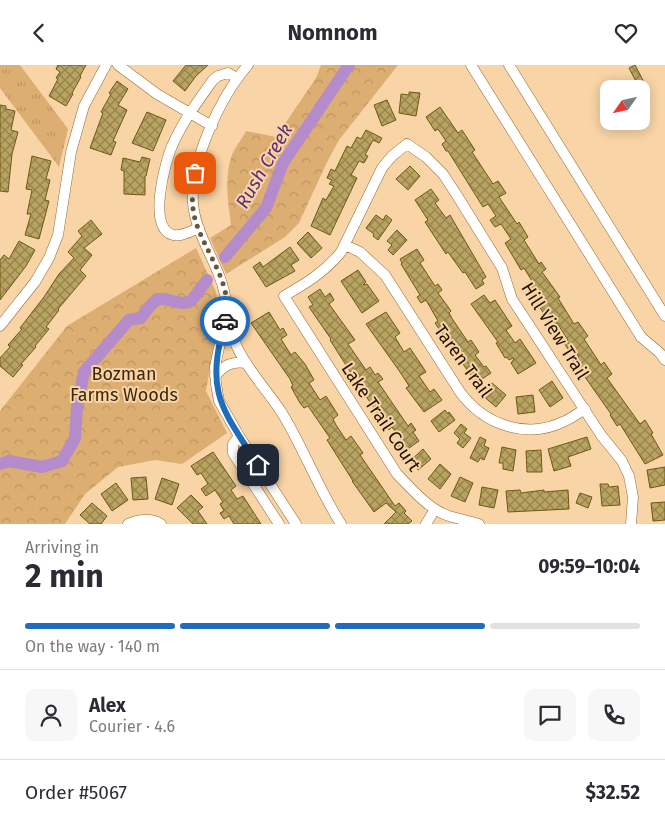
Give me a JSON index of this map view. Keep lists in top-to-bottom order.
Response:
{
  "streets": {
    "street": ["Hill View Trail", "Taren Trail", "Lake Trail Court"]
  },
  "crossings": [
    ["Hill View Trail", "Taren Trail"],
    ["Hill View Trail", "Lake Trail Court"],
    ["Taren Trail", "Lake Trail Court"]
  ],
  "water": ["Rush Creek"],
  "parks": ["Bozman Farms Woods"],
  "north": "bottom left",
  "page": {
    "header": "Nomnom",
    "heading": ["2 min", "Arriving in", "09:59–10:04"],
    "panel": [
      "Alex",
      "Courier · 4.6",
      "Order #5067",
      "$32.52"
    ],
    "bar": "On the way · 140 m"
  }
}
